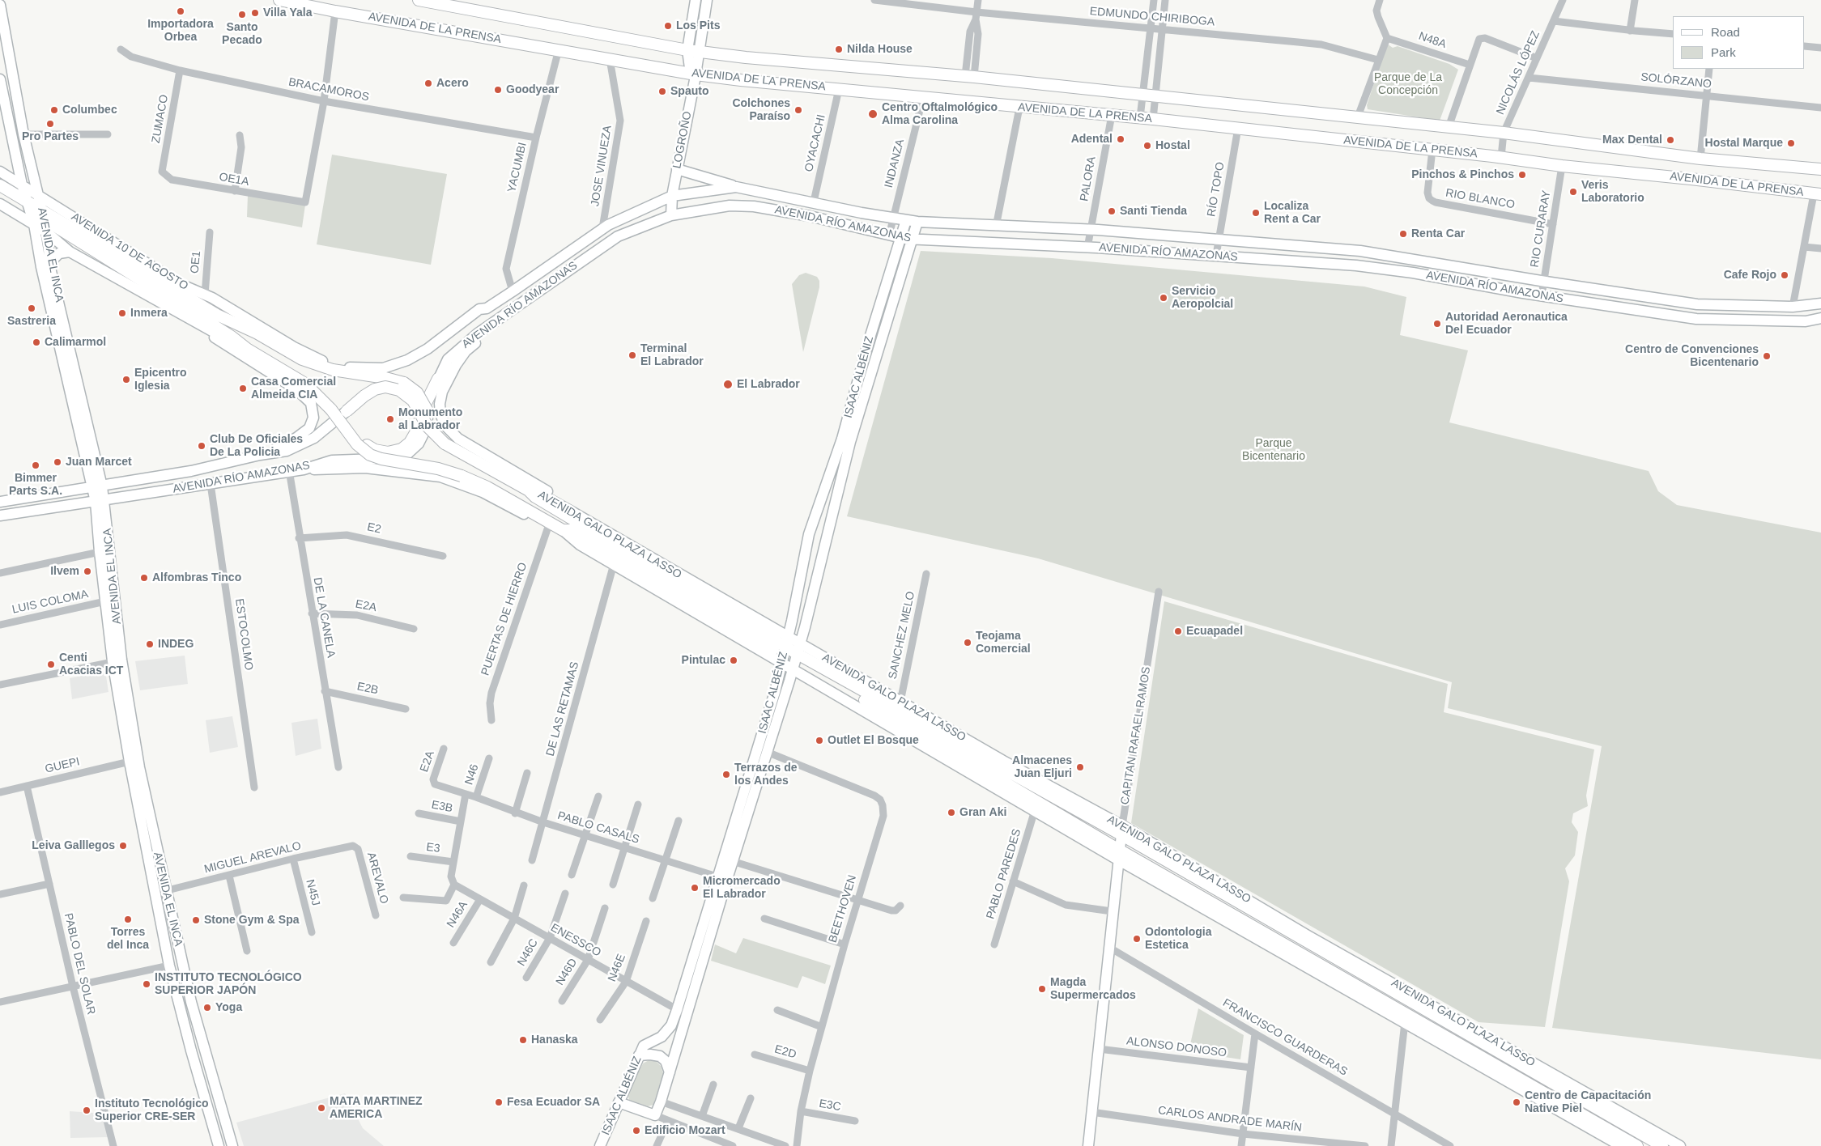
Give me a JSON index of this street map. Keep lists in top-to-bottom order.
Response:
{
  "streets": {
    "main road": [
      "AVENIDA DE LA PRENSA",
      "LOGROÑO",
      "AVENIDA RÍO AMAZONAS",
      "AVENIDA 10 DE AGOSTO",
      "AVENIDA EL INCA",
      "ISAAC ALBÉNIZ",
      "AVENIDA GALO PLAZA LASSO",
      "CAPITAN RAFAEL RAMOS"
    ],
    "street": [
      "EDMUNDO CHIRIBOGA",
      "N48A",
      "NICOLÁS LÓPEZ",
      "SOLÓRZANO",
      "BRACAMOROS",
      "ZUMACO",
      "OYACACHI",
      "INDANZA",
      "JOSE VINUEZA",
      "YACUMBI",
      "PALORA",
      "OE1A",
      "RÍO TOPO",
      "RIO BLANCO",
      "RIO CURARAY",
      "OE1",
      "E2",
      "LUIS COLOMA",
      "E2A",
      "DE LA CANELA",
      "PUERTAS DE HIERRO",
      "ESTOCOLMO",
      "SANCHEZ MELO",
      "E2B",
      "DE LAS RETAMAS",
      "GUEPI",
      "N46",
      "E3B",
      "PABLO CASALS",
      "E3",
      "MIGUEL AREVALO",
      "PABLO PAREDES",
      "AREVALO",
      "N45J",
      "BEETHOVEN",
      "N46A",
      "ENESSCO",
      "N46C",
      "PABLO DEL SOLAR",
      "N46E",
      "N46D",
      "FRANCISCO GUARDERAS",
      "ALONSO DONOSO",
      "E2D",
      "E3C",
      "CARLOS ANDRADE MARÍN"
    ]
  },
  "crossings": [
    ["AVENIDA DE LA PRENSA", "NICOLÁS LÓPEZ"],
    ["AVENIDA DE LA PRENSA", "LOGROÑO"],
    ["AVENIDA DE LA PRENSA", "OYACACHI"],
    ["AVENIDA DE LA PRENSA", "INDANZA"],
    ["AVENIDA DE LA PRENSA", "JOSE VINUEZA"],
    ["AVENIDA DE LA PRENSA", "YACUMBI"],
    ["AVENIDA DE LA PRENSA", "PALORA"],
    ["AVENIDA DE LA PRENSA", "RÍO TOPO"],
    ["AVENIDA DE LA PRENSA", "RIO BLANCO"],
    ["AVENIDA DE LA PRENSA", "RIO CURARAY"],
    ["NICOLÁS LÓPEZ", "SOLÓRZANO"],
    ["BRACAMOROS", "ZUMACO"],
    ["BRACAMOROS", "YACUMBI"],
    ["BRACAMOROS", "OE1A"],
    ["ZUMACO", "OE1A"],
    ["LOGROÑO", "AVENIDA RÍO AMAZONAS"],
    ["OYACACHI", "AVENIDA RÍO AMAZONAS"],
    ["INDANZA", "AVENIDA RÍO AMAZONAS"],
    ["JOSE VINUEZA", "AVENIDA RÍO AMAZONAS"],
    ["YACUMBI", "AVENIDA RÍO AMAZONAS"],
    ["PALORA", "AVENIDA RÍO AMAZONAS"],
    ["RÍO TOPO", "AVENIDA RÍO AMAZONAS"],
    ["RIO BLANCO", "RIO CURARAY"],
    ["AVENIDA RÍO AMAZONAS", "RIO CURARAY"],
    ["AVENIDA RÍO AMAZONAS", "AVENIDA 10 DE AGOSTO"],
    ["AVENIDA RÍO AMAZONAS", "AVENIDA EL INCA"],
    ["AVENIDA RÍO AMAZONAS", "OE1"],
    ["AVENIDA RÍO AMAZONAS", "ISAAC ALBÉNIZ"],
    ["AVENIDA RÍO AMAZONAS", "DE LA CANELA"],
    ["AVENIDA RÍO AMAZONAS", "ESTOCOLMO"],
    ["AVENIDA 10 DE AGOSTO", "AVENIDA EL INCA"],
    ["AVENIDA 10 DE AGOSTO", "AVENIDA GALO PLAZA LASSO"],
    ["AVENIDA EL INCA", "LUIS COLOMA"],
    ["AVENIDA EL INCA", "GUEPI"],
    ["AVENIDA EL INCA", "MIGUEL AREVALO"],
    ["ISAAC ALBÉNIZ", "AVENIDA GALO PLAZA LASSO"],
    ["ISAAC ALBÉNIZ", "PABLO CASALS"],
    ["ISAAC ALBÉNIZ", "BEETHOVEN"],
    ["ISAAC ALBÉNIZ", "ENESSCO"],
    ["E2", "DE LA CANELA"],
    ["AVENIDA GALO PLAZA LASSO", "SANCHEZ MELO"],
    ["AVENIDA GALO PLAZA LASSO", "DE LAS RETAMAS"],
    ["AVENIDA GALO PLAZA LASSO", "CAPITAN RAFAEL RAMOS"],
    ["AVENIDA GALO PLAZA LASSO", "PABLO PAREDES"],
    ["E2A", "DE LA CANELA"],
    ["E2A", "PABLO CASALS"],
    ["DE LA CANELA", "E2B"],
    ["DE LAS RETAMAS", "PABLO CASALS"],
    ["CAPITAN RAFAEL RAMOS", "FRANCISCO GUARDERAS"],
    ["CAPITAN RAFAEL RAMOS", "ALONSO DONOSO"],
    ["CAPITAN RAFAEL RAMOS", "CARLOS ANDRADE MARÍN"],
    ["GUEPI", "PABLO DEL SOLAR"],
    ["N46", "PABLO CASALS"],
    ["MIGUEL AREVALO", "AREVALO"],
    ["MIGUEL AREVALO", "N45J"],
    ["BEETHOVEN", "E2D"],
    ["BEETHOVEN", "E3C"],
    ["N46A", "ENESSCO"],
    ["ENESSCO", "N46C"],
    ["ENESSCO", "N46E"],
    ["ENESSCO", "N46D"]
  ],
  "parks": ["Parque de La Concepción", "Parque Bicentenario"],
  "places": [
    "Importadora Orbea",
    "Villa Yala",
    "Santo Pecado",
    "Los Pits",
    "Nilda House",
    "Acero",
    "Goodyear",
    "Spauto",
    "Columbec",
    "Colchones Paraíso",
    "Centro Oftalmológico Alma Carolina",
    "Pro Partes",
    "Adental",
    "Max Dental",
    "Hostal Marque",
    "Hostal",
    "Pinchos & Pinchos",
    "Veris Laboratorio",
    "Santi Tienda",
    "Localiza Rent a Car",
    "Renta Car",
    "Cafe Rojo",
    "Servicio Aeropolcial",
    "Sastreria",
    "Inmera",
    "Autoridad Aeronautica Del Ecuador",
    "Calimarmol",
    "Terminal El Labrador",
    "Centro de Convenciones Bicentenario",
    "Epicentro Iglesia",
    "El Labrador",
    "Casa Comercial Almeida CIA",
    "Monumento al Labrador",
    "Club De Oficiales De La Policia",
    "Juan Marcet",
    "Bimmer Parts S.A.",
    "Ilvem",
    "Alfombras Tinco",
    "Ecuapadel",
    "Teojama Comercial",
    "INDEG",
    "Pintulac",
    "Centi Acacias ICT",
    "Outlet El Bosque",
    "Almacenes Juan Eljuri",
    "Terrazos de los Andes",
    "Gran Aki",
    "Leiva Galllegos",
    "Micromercado El Labrador",
    "Torres del Inca",
    "Stone Gym & Spa",
    "Odontologia Estetica",
    "INSTITUTO TECNOLÓGICO SUPERIOR JAPÓN",
    "Magda Supermercados",
    "Yoga",
    "Hanaska",
    "Fesa Ecuador SA",
    "Centro de Capacitación Native Piel",
    "MATA MARTINEZ AMERICA",
    "Instituto Tecnológico Superior CRE-SER",
    "Edificio Mozart"
  ],
  "legend": ["Road", "Park"]
}
